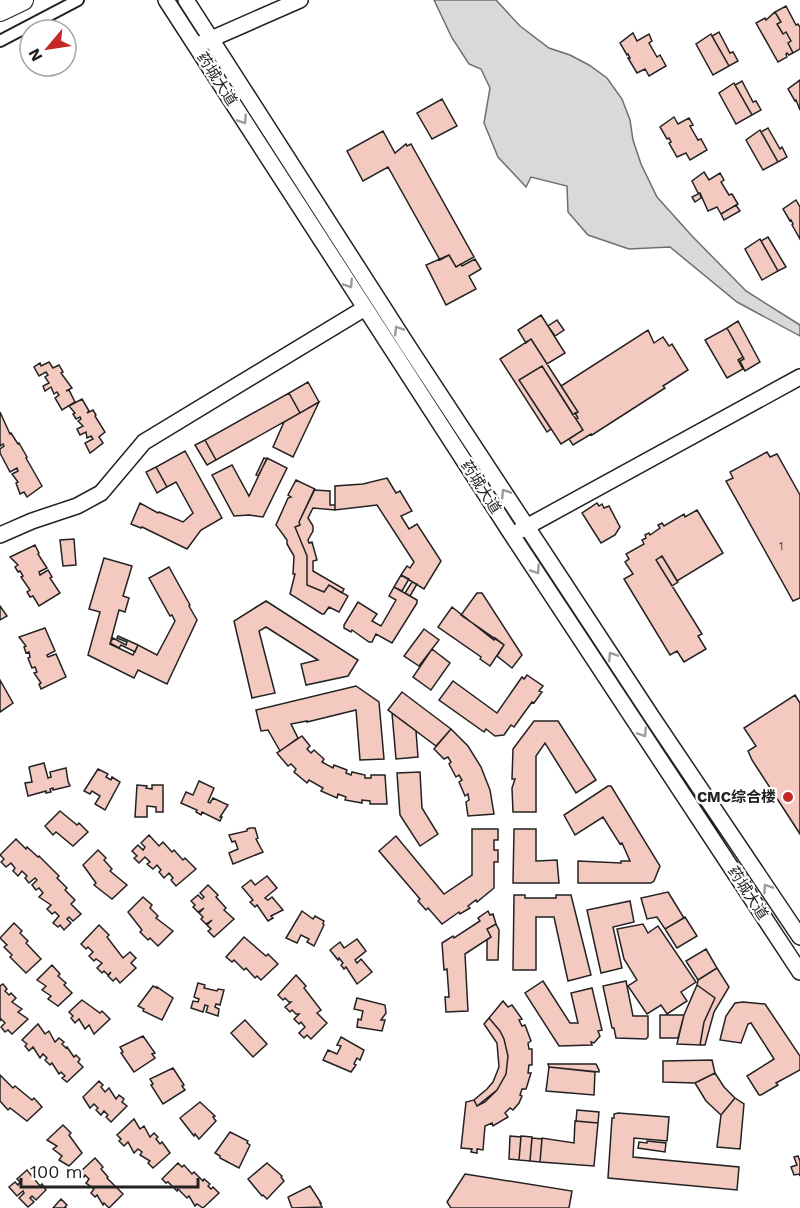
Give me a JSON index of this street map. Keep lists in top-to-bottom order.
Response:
{
  "streets": {
    "main road": ["药城大道"]
  },
  "places": ["CMC综合楼"],
  "house_numbers": ["1"],
  "scale_bar": "100 m",
  "north": "bottom left"
}
